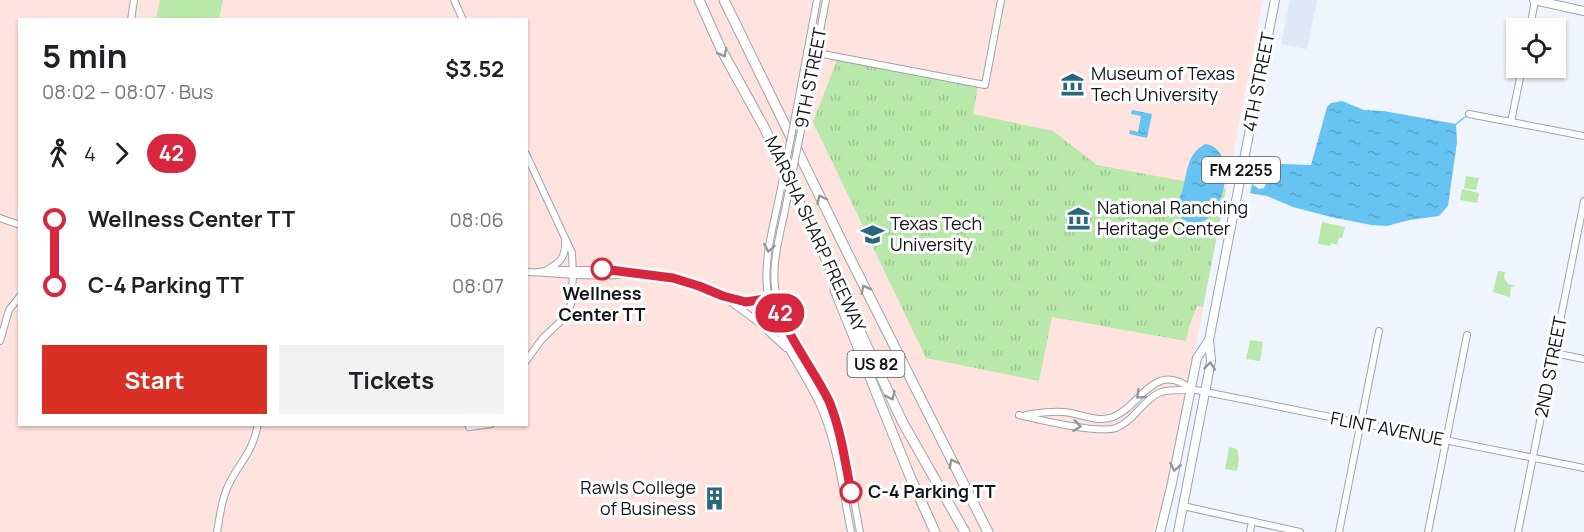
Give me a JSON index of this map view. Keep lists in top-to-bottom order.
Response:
{
  "streets": {
    "highway": ["MARSHA SHARP FREEWAY", "US 82"],
    "main road": ["4TH STREET", "FM 2255"],
    "street": ["9TH STREET", "2ND STREET", "FLINT AVENUE"]
  },
  "crossings": [
    ["4TH STREET", "FLINT AVENUE"],
    ["2ND STREET", "FLINT AVENUE"]
  ],
  "places": {
    "museum": ["Museum of Texas Tech University", "National Ranching Heritage Center"],
    "school or university": ["Texas Tech University"],
    "other": ["Wellness Center TT", "C-4 Parking TT"],
    "building": ["Rawls College of Business"]
  },
  "lines": ["bus line 42"],
  "page": {
    "on_map": "42",
    "heading": ["5 min", "08:02 – 08:07 · Bus", "$3.52"],
    "legs": ["4", "42"],
    "list": [
      {
        "name": "Wellness Center TT",
        "value": "08:06"
      },
      {
        "name": "C-4 Parking TT",
        "value": "08:07"
      }
    ],
    "buttons": ["Start", "Tickets"]
  }
}
